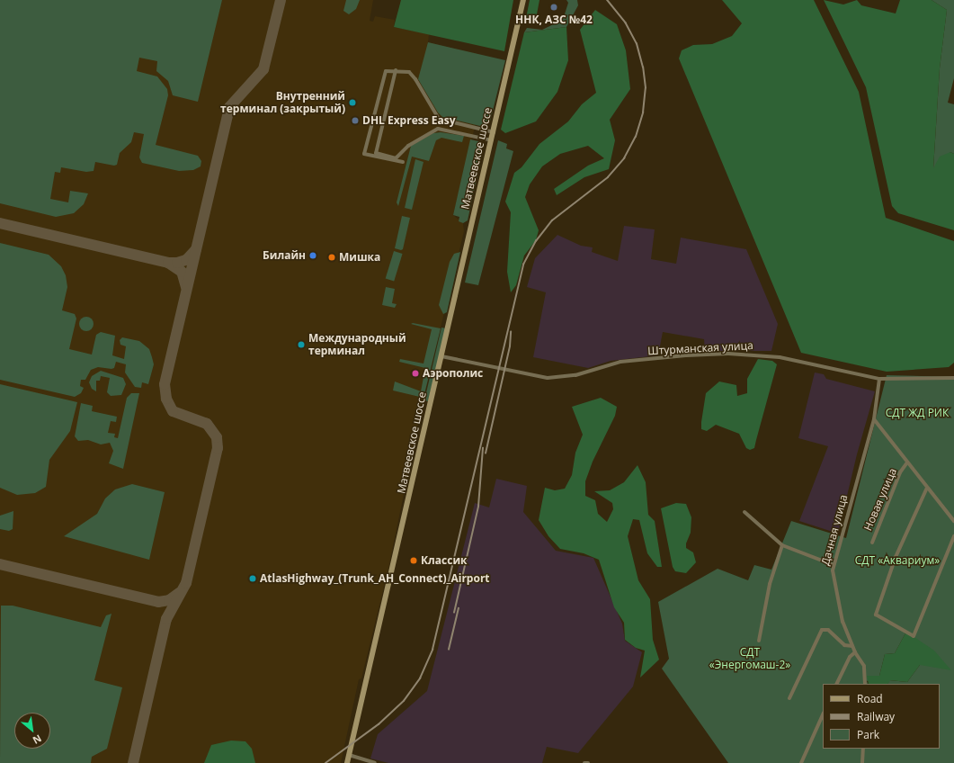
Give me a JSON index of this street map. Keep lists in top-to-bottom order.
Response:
{
  "streets": {
    "main road": ["Матвеевское шоссе"],
    "street": ["Штурманская улица", "Новая улица", "Дачная улица"]
  },
  "crossings": [
    ["Матвеевское шоссе", "Штурманская улица"]
  ],
  "parks": ["СДТ ЖД РИК", "СДТ «Аквариум»", "СДТ «Энергомаш-2»"],
  "places": [
    "ННК, АЗС №42",
    "Внутренний терминал (закрытый)",
    "DHL Express Easy",
    "Билайн",
    "Мишка",
    "Международный терминал",
    "Аэрополис",
    "Классик",
    "AtlasHighway_(Trunk_AH_Connect)_Airport"
  ],
  "legend": ["Road", "Railway", "Park"],
  "north": "bottom right"
}
